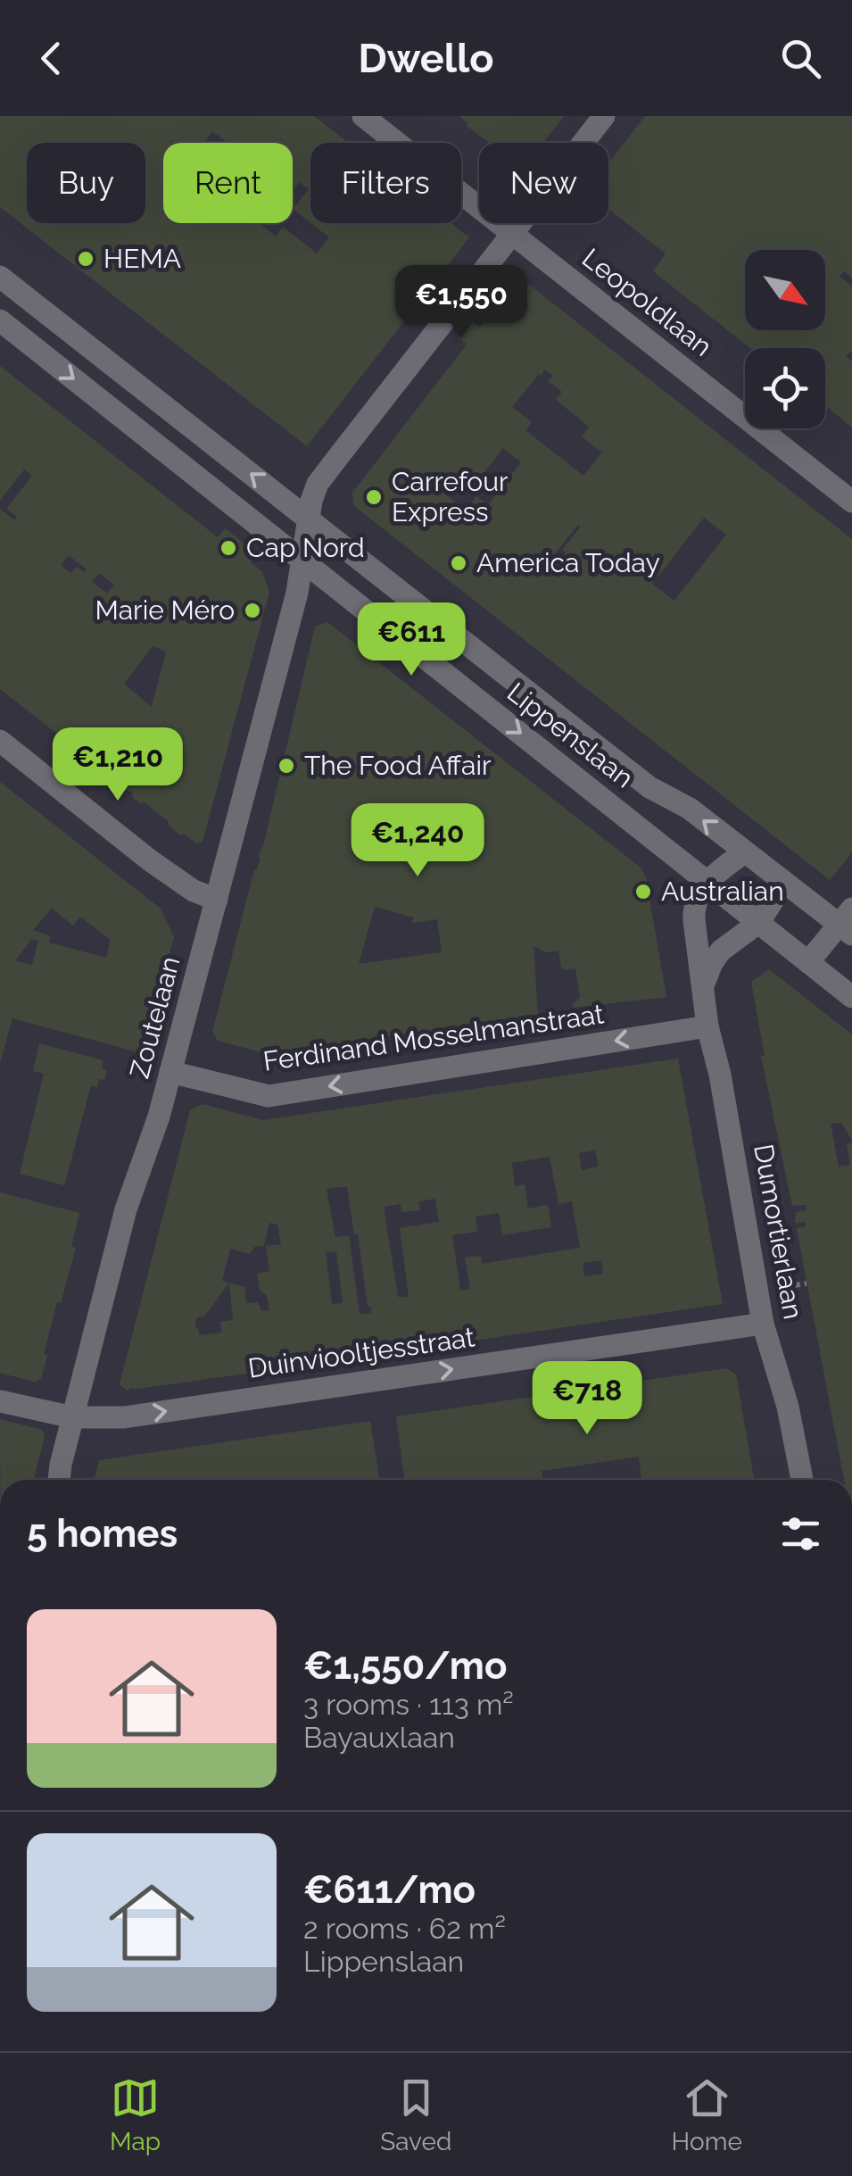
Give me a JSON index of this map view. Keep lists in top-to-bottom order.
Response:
{
  "streets": {
    "street": [
      "Leopoldlaan",
      "Lippenslaan",
      "Zoutelaan",
      "Ferdinand Mosselmanstraat",
      "Dumortierlaan",
      "Duinviooltjesstraat"
    ]
  },
  "crossings": [
    ["Leopoldlaan", "Zoutelaan"],
    ["Lippenslaan", "Zoutelaan"],
    ["Lippenslaan", "Dumortierlaan"],
    ["Zoutelaan", "Ferdinand Mosselmanstraat"],
    ["Zoutelaan", "Duinviooltjesstraat"],
    ["Ferdinand Mosselmanstraat", "Dumortierlaan"],
    ["Dumortierlaan", "Duinviooltjesstraat"]
  ],
  "one_way": ["Ferdinand Mosselmanstraat", "Duinviooltjesstraat"],
  "places": [
    "HEMA",
    "Carrefour Express",
    "Cap Nord",
    "America Today",
    "Marie Méro",
    "The Food Affair",
    "Australian"
  ],
  "north": "bottom right",
  "page": {
    "header": "Dwello",
    "chip": [
      "Buy",
      "Rent",
      "Filters",
      "New"
    ],
    "price": [
      "€1,550",
      "€611",
      "€1,210",
      "€1,240",
      "€718"
    ],
    "heading": "5 homes",
    "list": [
      {
        "name": "€1,550/mo",
        "note": "3 rooms · 113 m² · Bayauxlaan"
      },
      {
        "name": "€611/mo",
        "note": "2 rooms · 62 m² · Lippenslaan"
      }
    ],
    "tabs": ["Map", "Saved", "Home"]
  }
}
